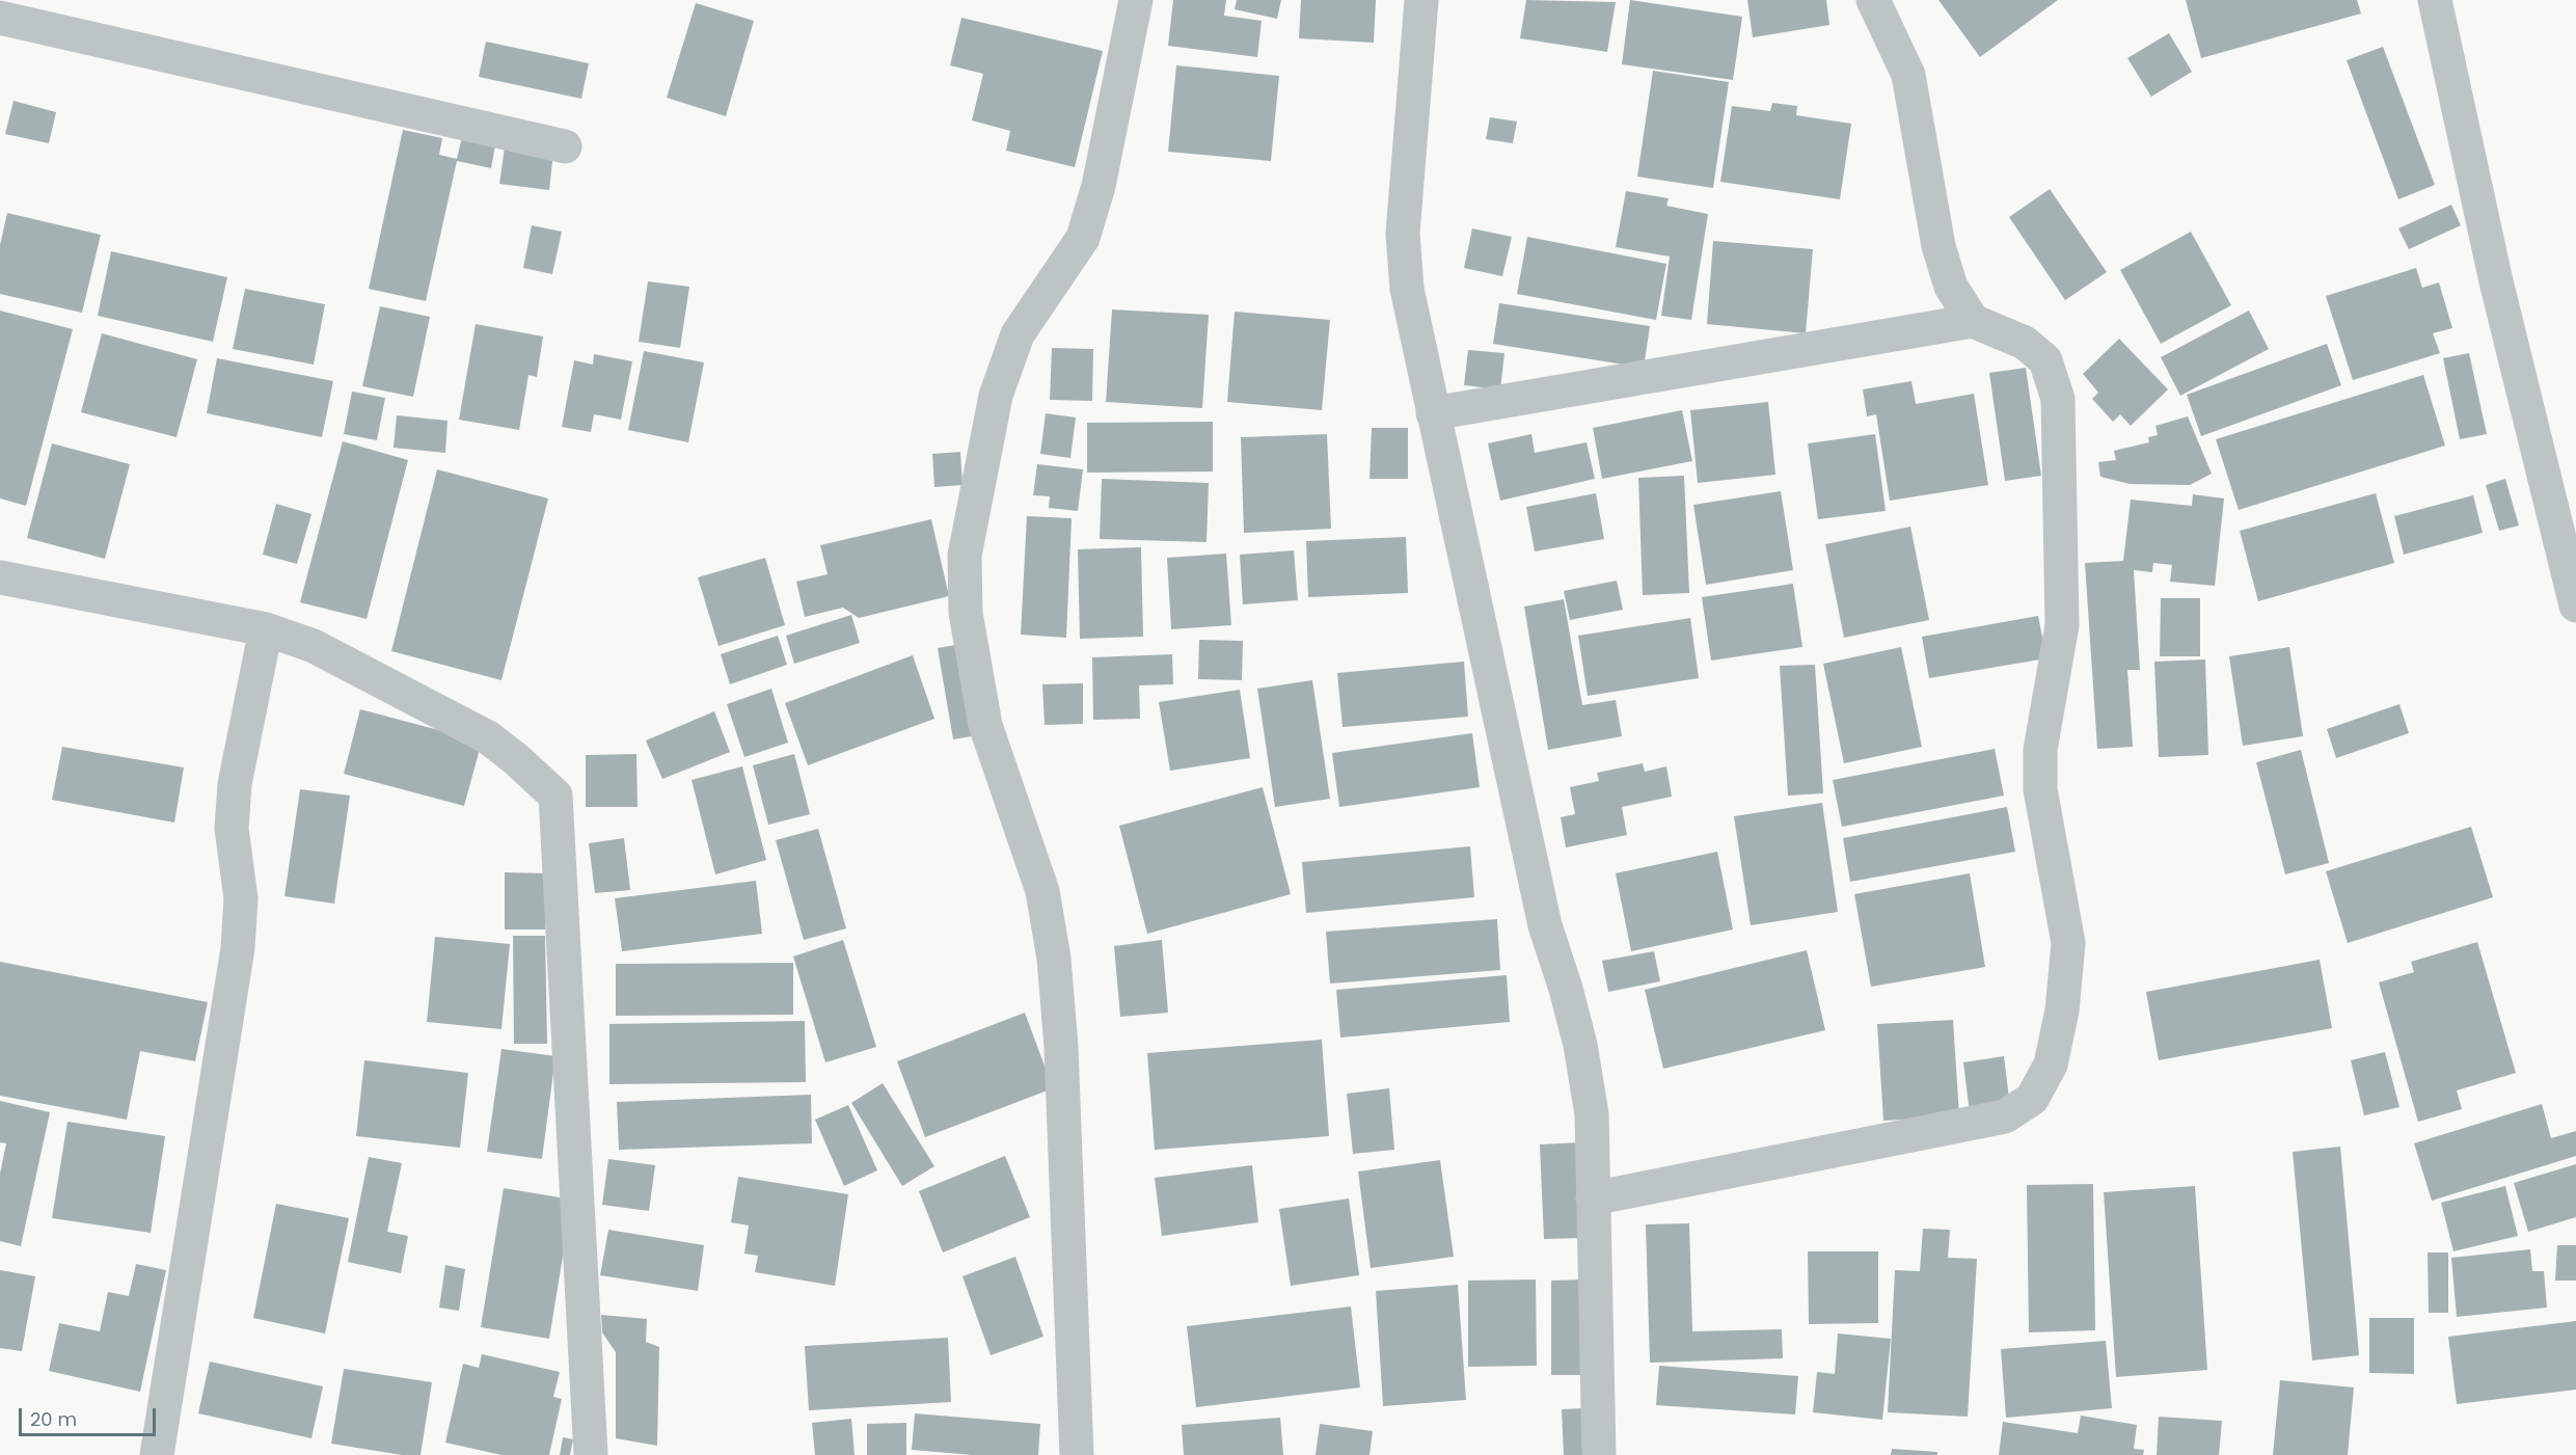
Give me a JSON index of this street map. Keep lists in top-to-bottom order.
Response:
{
  "scale_bar": "20 m"
}
